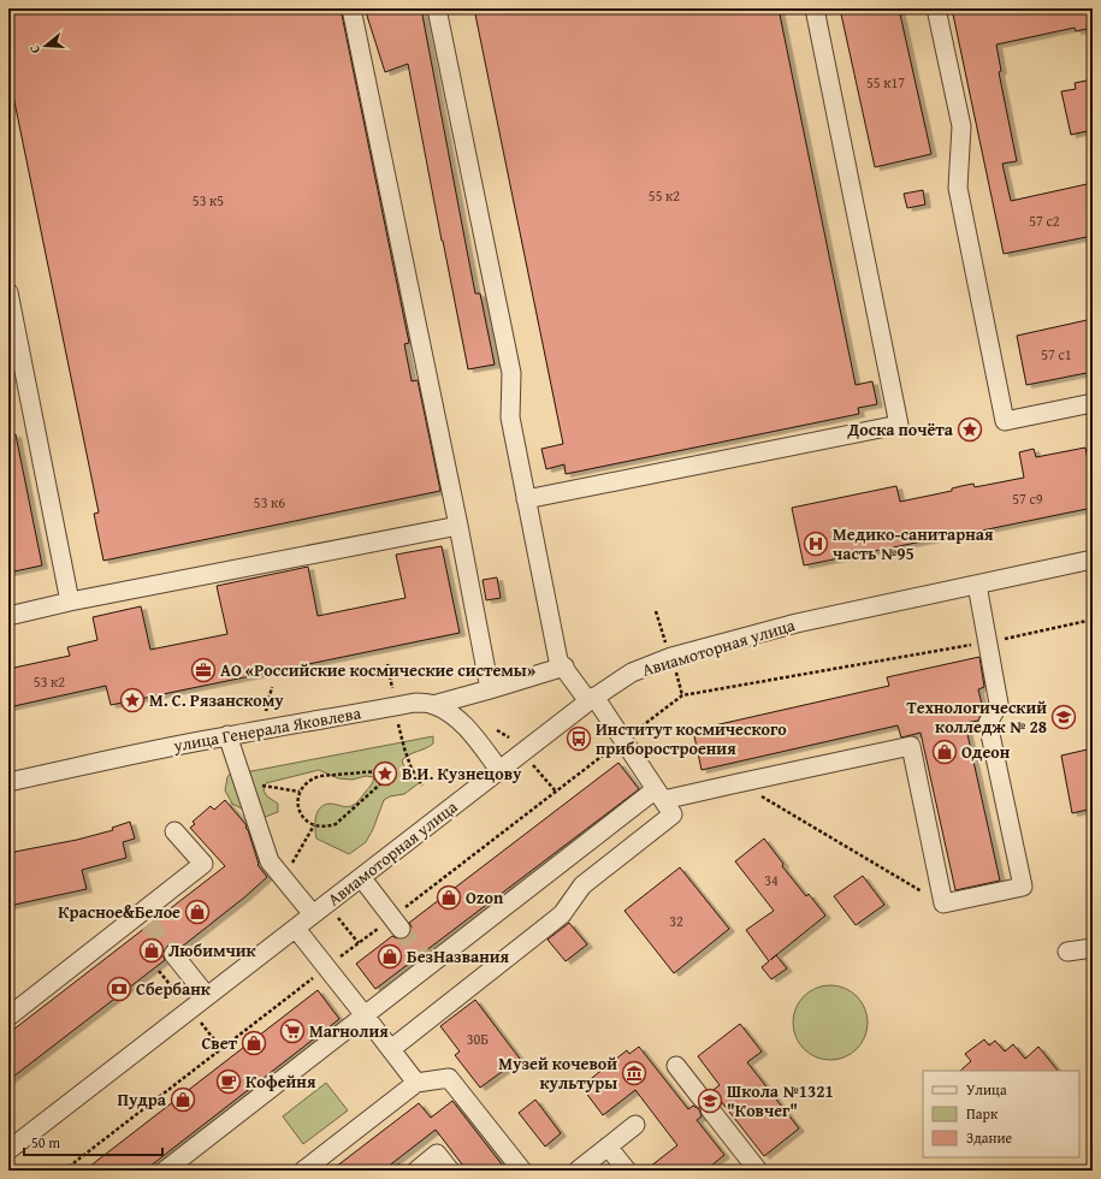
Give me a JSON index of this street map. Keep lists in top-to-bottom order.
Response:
{
  "streets": {
    "street": ["Авиамоторная улица", "улица Генерала Яковлева"]
  },
  "crossings": [
    ["Авиамоторная улица", "улица Генерала Яковлева"]
  ],
  "places": {
    "place": ["Доска почёта", "М. С. Рязанскому", "В.И. Кузнецову"],
    "hospital": ["Медико-санитарная часть №95"],
    "office": ["АО «Российские космические системы»"],
    "school or university": ["Технологический колледж № 28", "Школа №1321 \"Ковчег\""],
    "bus stop": ["Институт космического приборостроения"],
    "shop": [
      "Одеон",
      "Ozon",
      "Красное&Белое",
      "Любимчик",
      "БезНазвания",
      "Свет",
      "Пудра"
    ],
    "bank": ["Сбербанк"],
    "supermarket": ["Магнолия"],
    "museum": ["Музей кочевой культуры"],
    "cafe": ["Кофейня"]
  },
  "house_numbers": [
    "55 к17",
    "55 к2",
    "53 к5",
    "57 с2",
    "57 с1",
    "57 с9",
    "53 к6",
    "53 к2",
    "34",
    "32",
    "30Б"
  ],
  "legend": ["Улица", "Парк", "Здание"],
  "scale_bar": "50 m",
  "north": "left"
}
